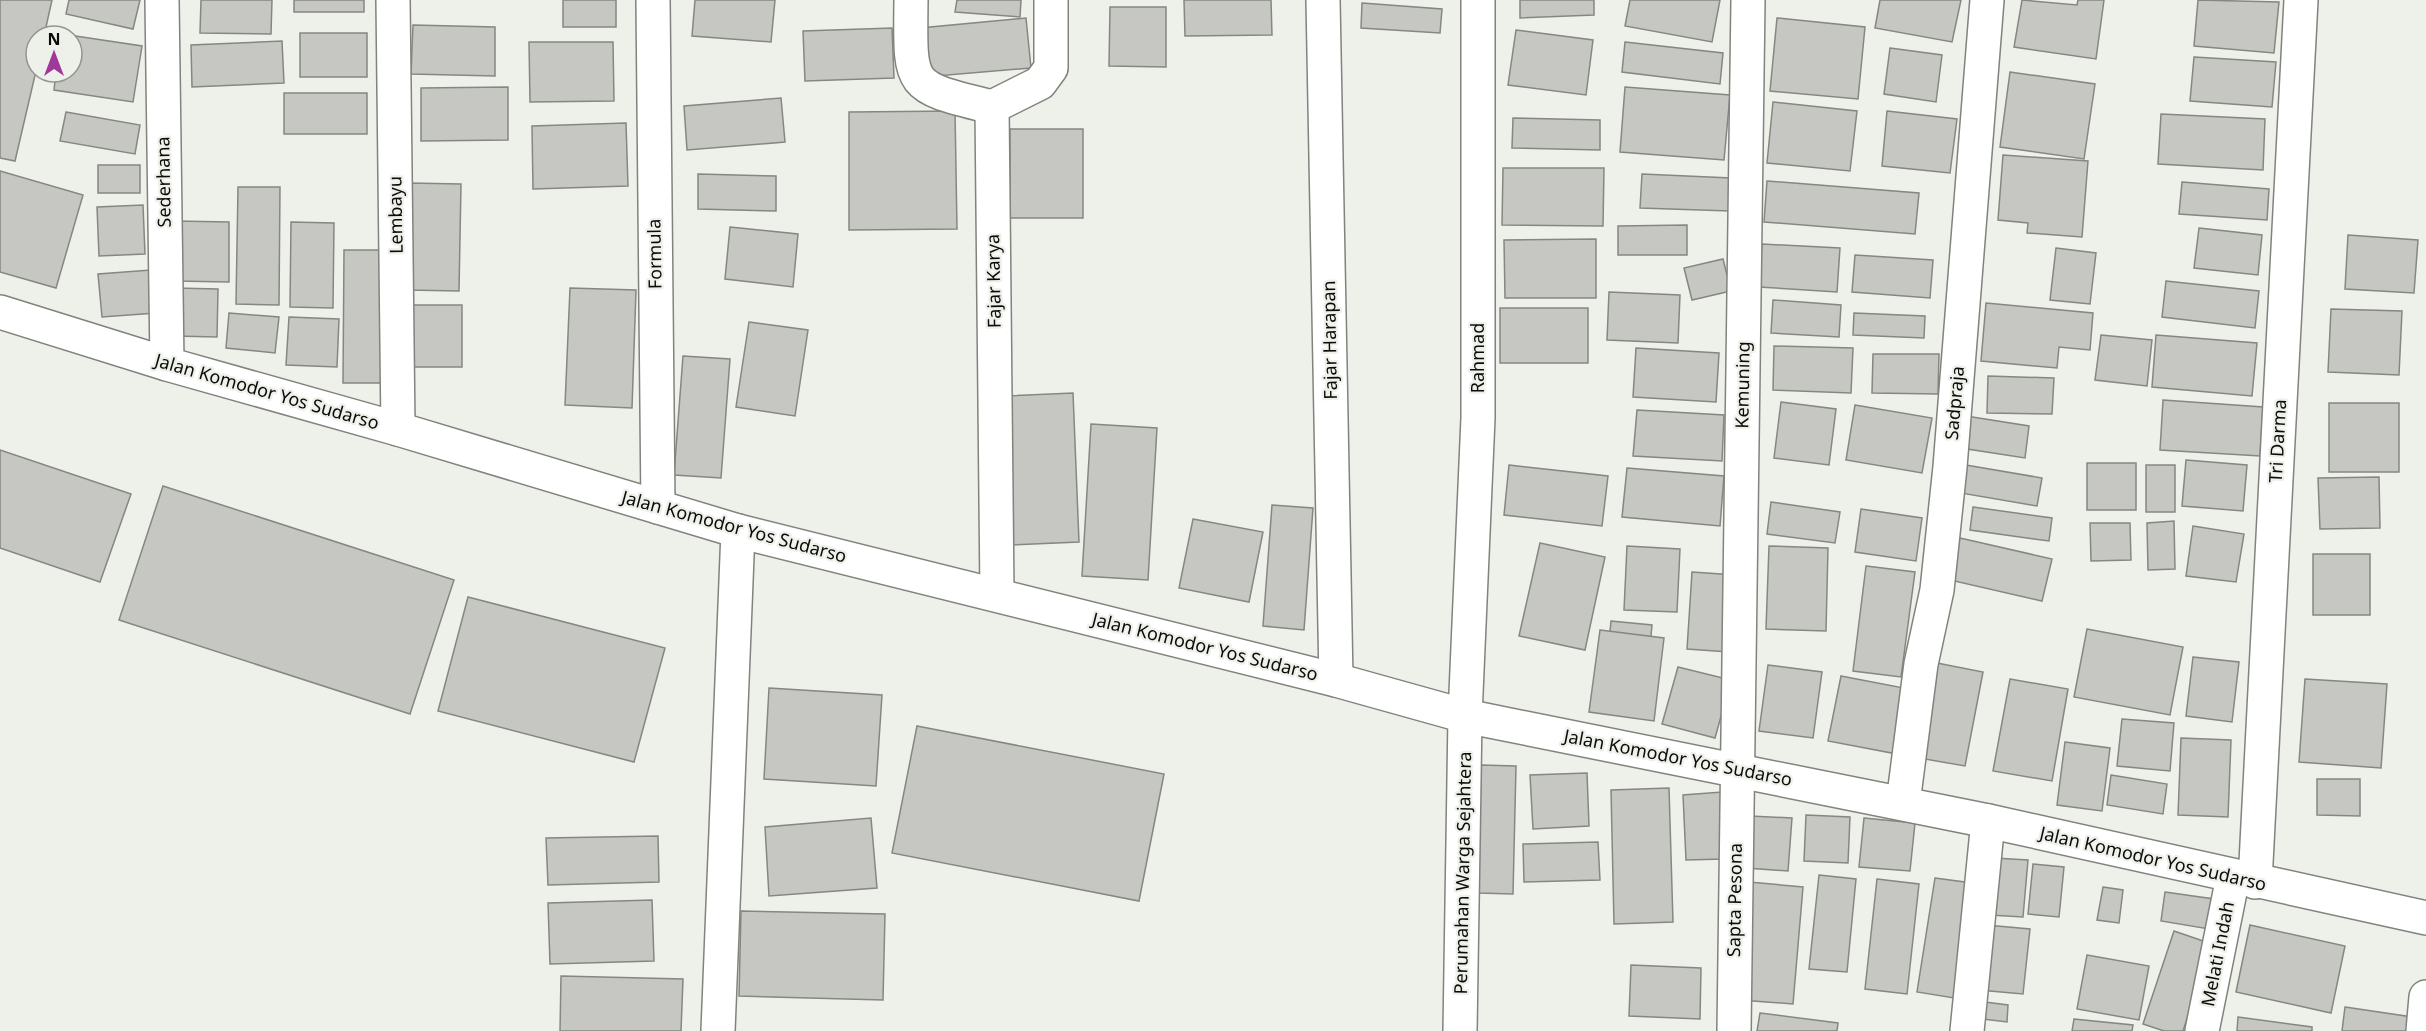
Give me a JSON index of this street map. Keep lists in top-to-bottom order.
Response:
{
  "streets": {
    "street": [
      "Sederhana",
      "Lembayu",
      "Formula",
      "Fajar Karya",
      "Fajar Harapan",
      "Rahmad",
      "Kemuning",
      "Jalan Komodor Yos Sudarso",
      "Sadpraja",
      "Tri Darma",
      "Perumahan Warga Sejahtera",
      "Sapta Pesona",
      "Melati Indah"
    ]
  },
  "crossings": [
    ["Sederhana", "Jalan Komodor Yos Sudarso"],
    ["Lembayu", "Jalan Komodor Yos Sudarso"],
    ["Formula", "Jalan Komodor Yos Sudarso"],
    ["Fajar Karya", "Jalan Komodor Yos Sudarso"],
    ["Fajar Harapan", "Jalan Komodor Yos Sudarso"],
    ["Rahmad", "Jalan Komodor Yos Sudarso"],
    ["Rahmad", "Perumahan Warga Sejahtera"],
    ["Kemuning", "Jalan Komodor Yos Sudarso"],
    ["Kemuning", "Sapta Pesona"],
    ["Jalan Komodor Yos Sudarso", "Sadpraja"],
    ["Jalan Komodor Yos Sudarso", "Tri Darma"],
    ["Jalan Komodor Yos Sudarso", "Perumahan Warga Sejahtera"],
    ["Jalan Komodor Yos Sudarso", "Sapta Pesona"],
    ["Jalan Komodor Yos Sudarso", "Melati Indah"],
    ["Tri Darma", "Melati Indah"]
  ],
  "north": "top"
}
